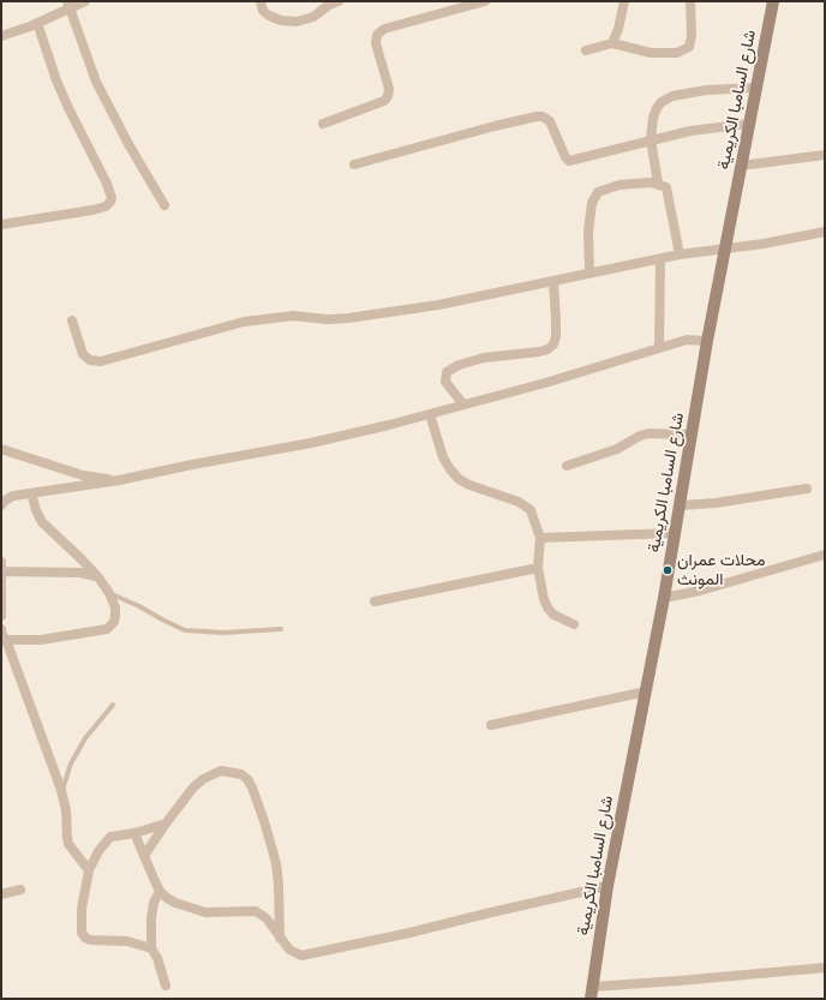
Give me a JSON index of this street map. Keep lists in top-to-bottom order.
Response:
{
  "streets": {
    "main road": ["شارع السامبا الكريمية"]
  },
  "places": ["محلات عمران المونث"]
}
